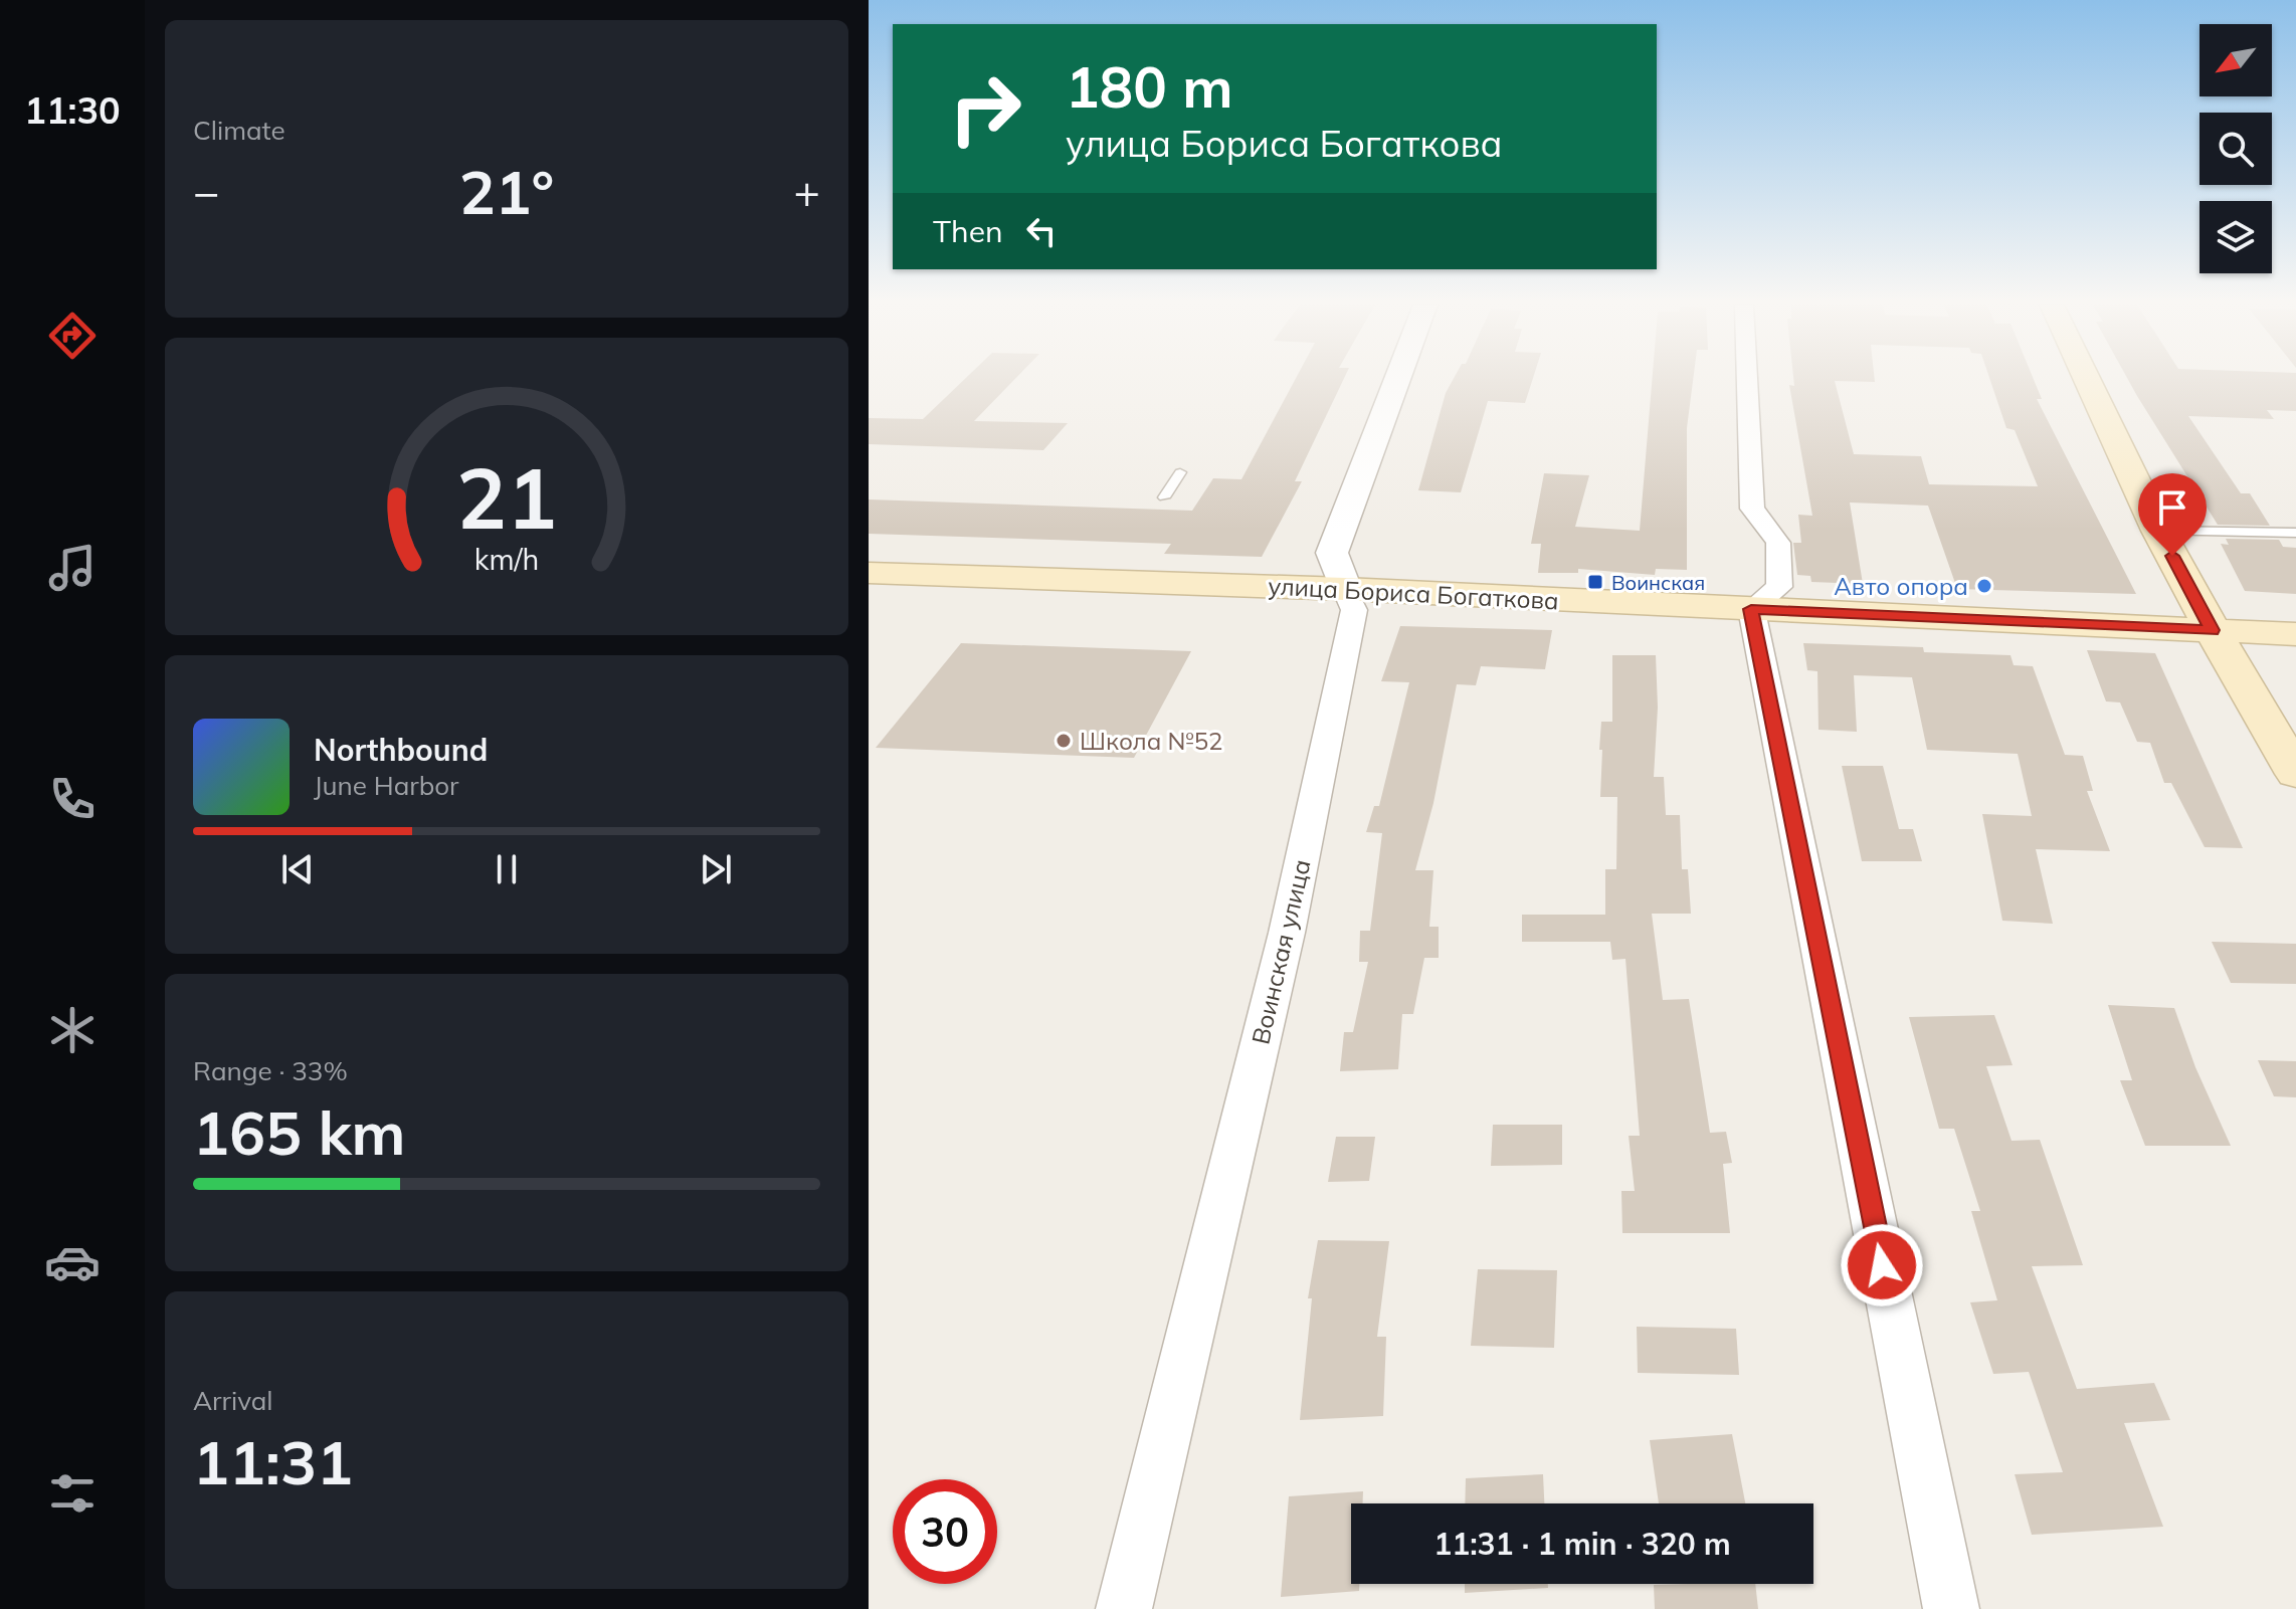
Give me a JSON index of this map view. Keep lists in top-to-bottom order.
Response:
{
  "streets": {
    "main road": ["улица Бориса Богаткова"],
    "street": ["Воинская улица"]
  },
  "crossings": [
    ["улица Бориса Богаткова", "Воинская улица"]
  ],
  "places": {
    "transit": ["Воинская"],
    "other": ["Авто опора", "Школа №52"]
  },
  "north": "bottom left",
  "page": {
    "tabs": "11:30",
    "tile": [
      "Climate",
      ["Range · 33%", "165 km"],
      ["Arrival", "11:31"]
    ],
    "turn": ["180 m", "улица Бориса Богаткова"],
    "heat": ["−", "21°", "+"],
    "then": "Then",
    "song": ["Northbound", "June Harbor"],
    "limit": "30",
    "trip": "11:31 · 1 min · 320 m",
    "gauge": ["21", "km/h"]
  }
}
